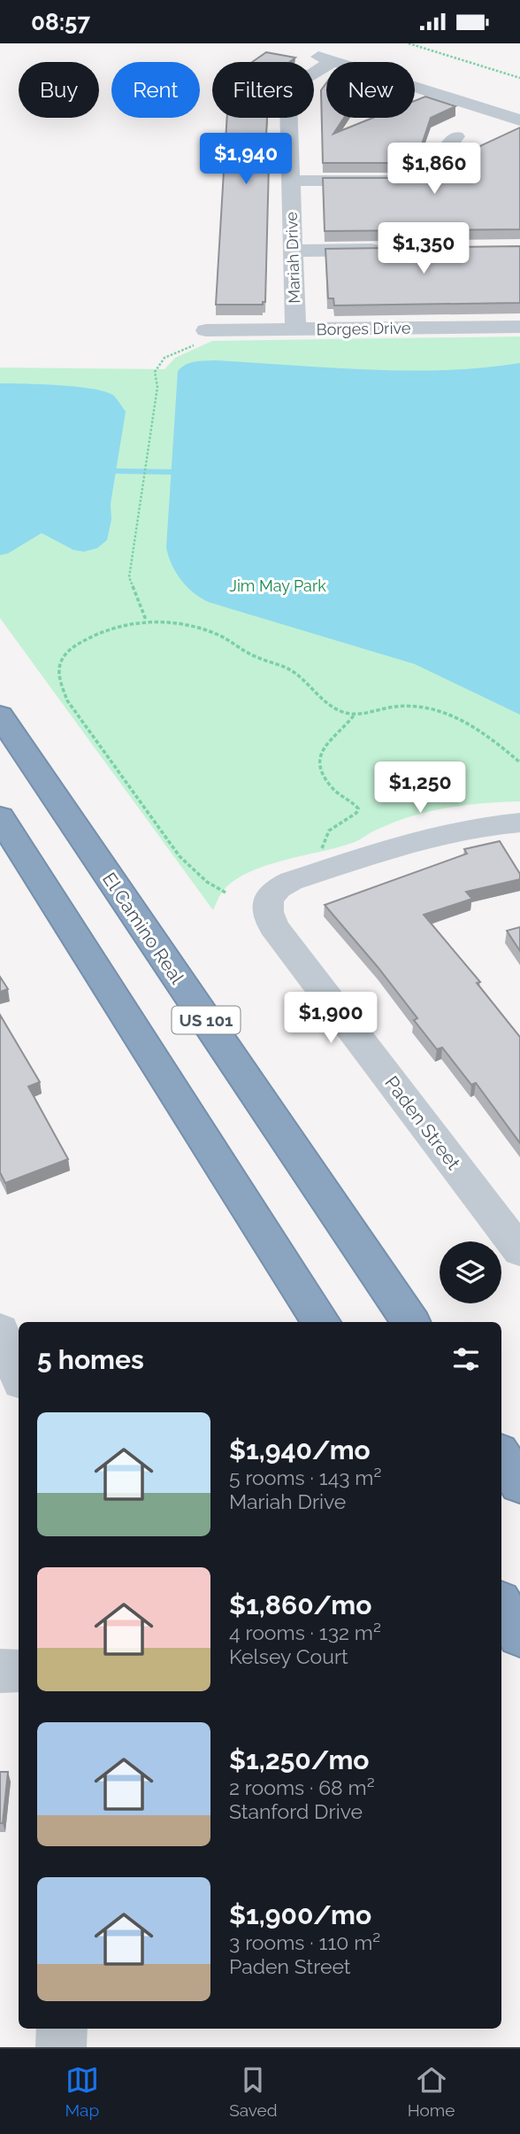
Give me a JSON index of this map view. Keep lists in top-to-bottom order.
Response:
{
  "streets": {
    "highway": ["El Camino Real", "US 101"],
    "street": ["Mariah Drive", "Borges Drive", "Paden Street"]
  },
  "crossings": [
    ["Mariah Drive", "Borges Drive"]
  ],
  "parks": ["Jim May Park"],
  "page": {
    "status": "08:57",
    "chip": [
      "Buy",
      "Rent",
      "Filters",
      "New"
    ],
    "price": [
      "$1,940",
      "$1,860",
      "$1,350",
      "$1,250",
      "$1,900"
    ],
    "heading": "5 homes",
    "list": [
      {
        "name": "$1,940/mo",
        "note": "5 rooms · 143 m² · Mariah Drive"
      },
      {
        "name": "$1,860/mo",
        "note": "4 rooms · 132 m² · Kelsey Court"
      },
      {
        "name": "$1,250/mo",
        "note": "2 rooms · 68 m² · Stanford Drive"
      },
      {
        "name": "$1,900/mo",
        "note": "3 rooms · 110 m² · Paden Street"
      }
    ],
    "tabs": ["Map", "Saved", "Home"]
  }
}
